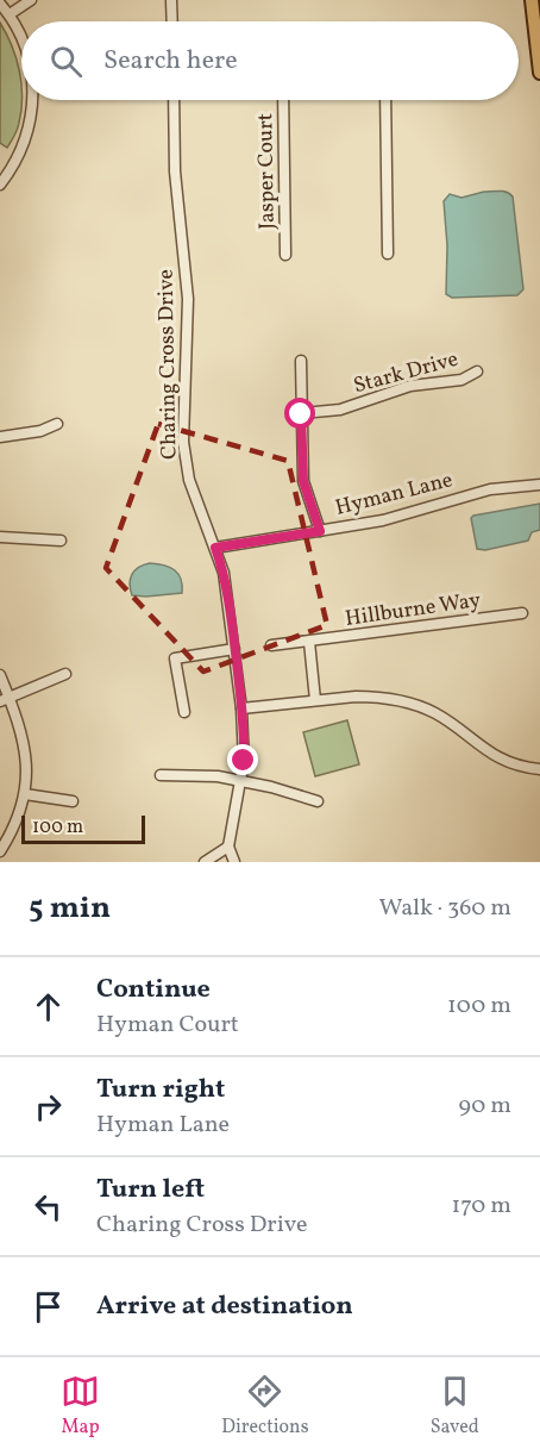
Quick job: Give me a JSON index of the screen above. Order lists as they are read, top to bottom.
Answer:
{
  "streets": {
    "street": [
      "Jasper Court",
      "Charing Cross Drive",
      "Stark Drive",
      "Hyman Lane",
      "Hillburne Way"
    ]
  },
  "crossings": [
    ["Charing Cross Drive", "Hyman Lane"]
  ],
  "scale_bar": "100 m",
  "page": {
    "search": "Search here",
    "scale": "100 m",
    "heading": ["5 min", "Walk · 360 m"],
    "list": [
      ["Continue", "Hyman Court", "100 m"],
      ["Turn right", "Hyman Lane", "90 m"],
      ["Turn left", "Charing Cross Drive", "170 m"],
      "Arrive at destination"
    ],
    "nav": ["Map", "Directions", "Saved"]
  }
}
